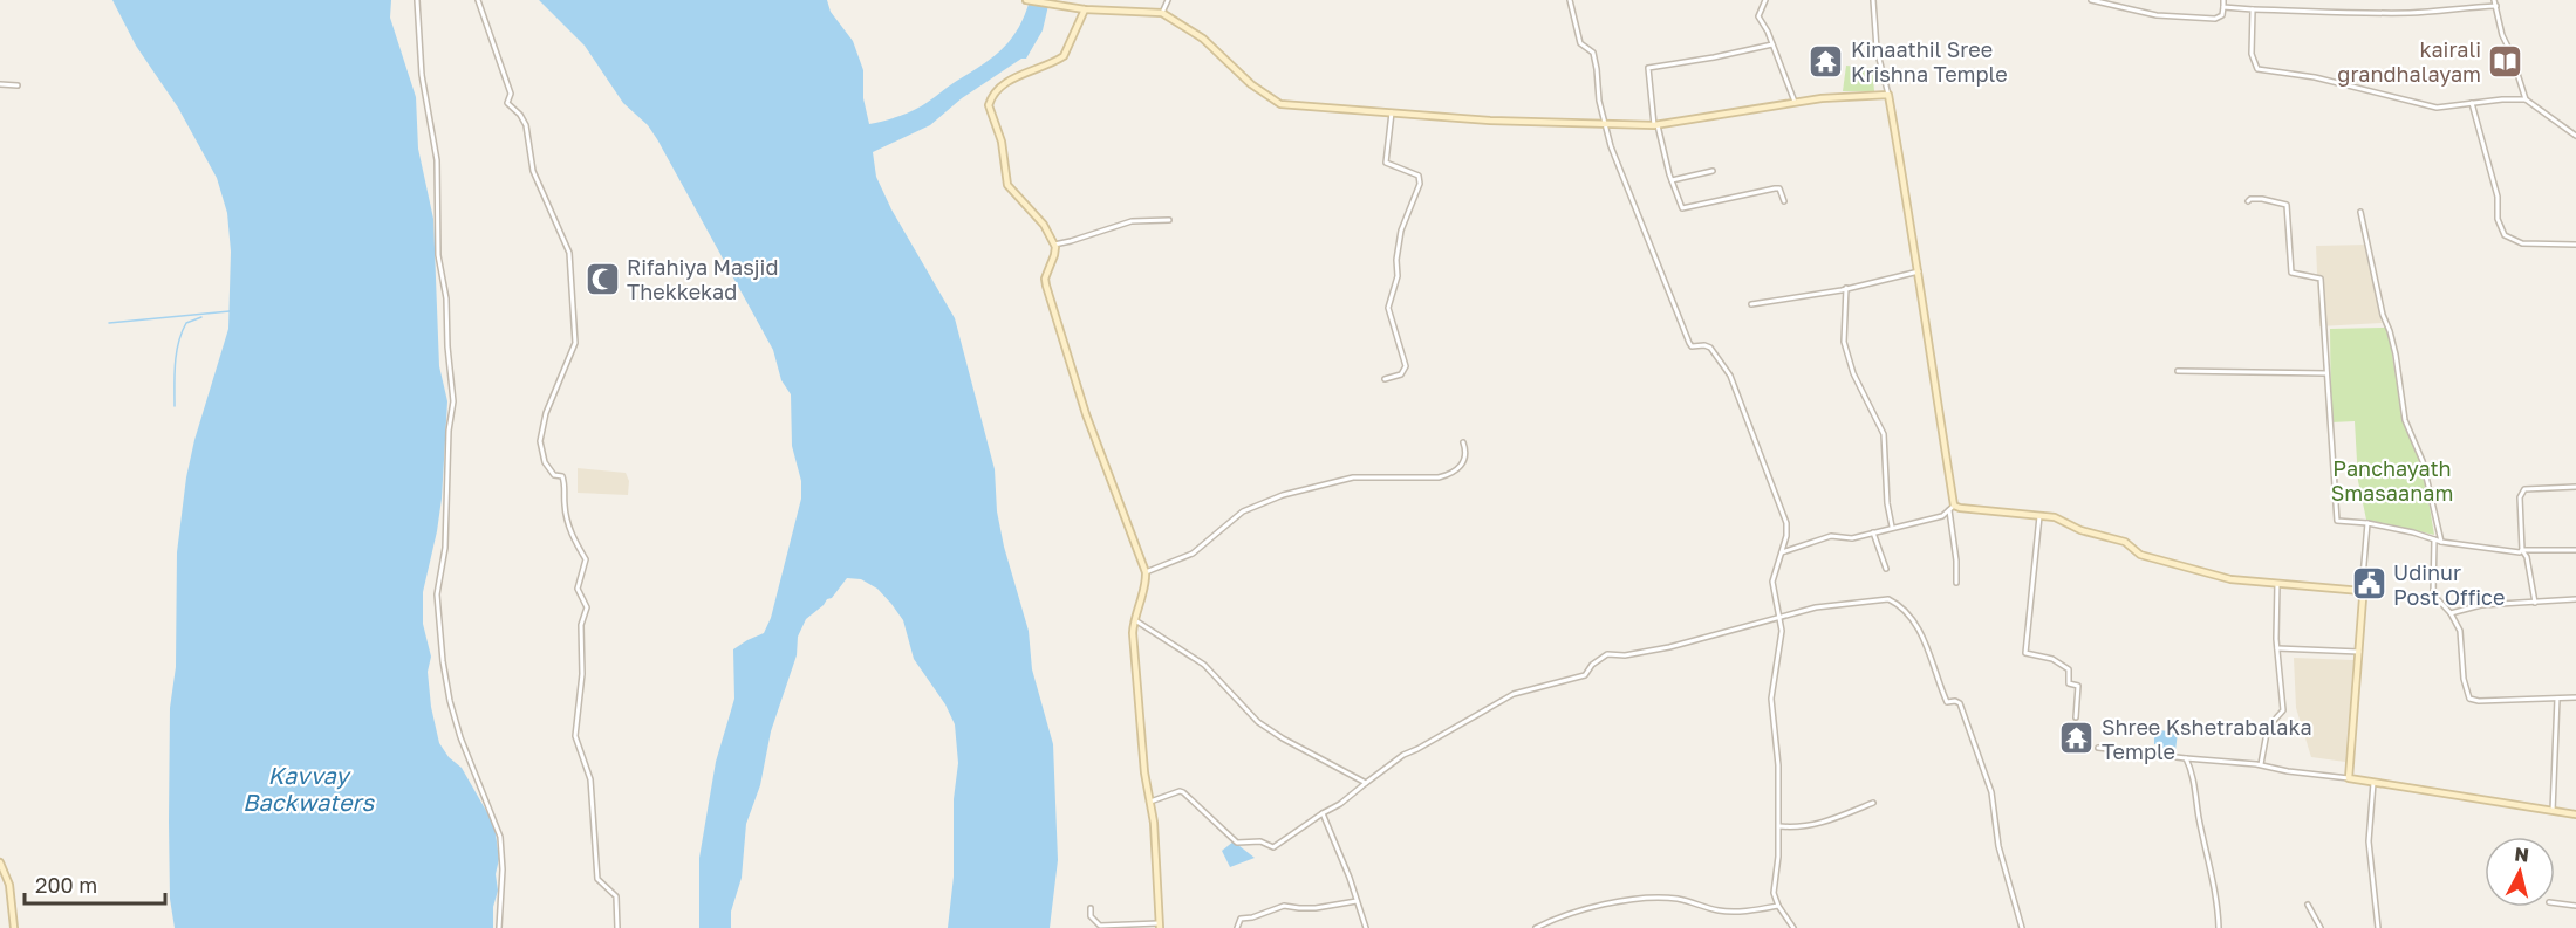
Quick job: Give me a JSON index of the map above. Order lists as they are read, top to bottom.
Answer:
{
  "water": ["Kavvay Backwaters"],
  "parks": ["Panchayath Smasaanam"],
  "places": {
    "temple": ["Kinaathil Sree Krishna Temple", "Shree Kshetrabalaka Temple"],
    "library": ["kairali grandhalayam"],
    "mosque": ["Rifahiya Masjid Thekkekad"],
    "public building": ["Udinur Post Office"]
  },
  "scale_bar": "200 m",
  "north": "top"
}
